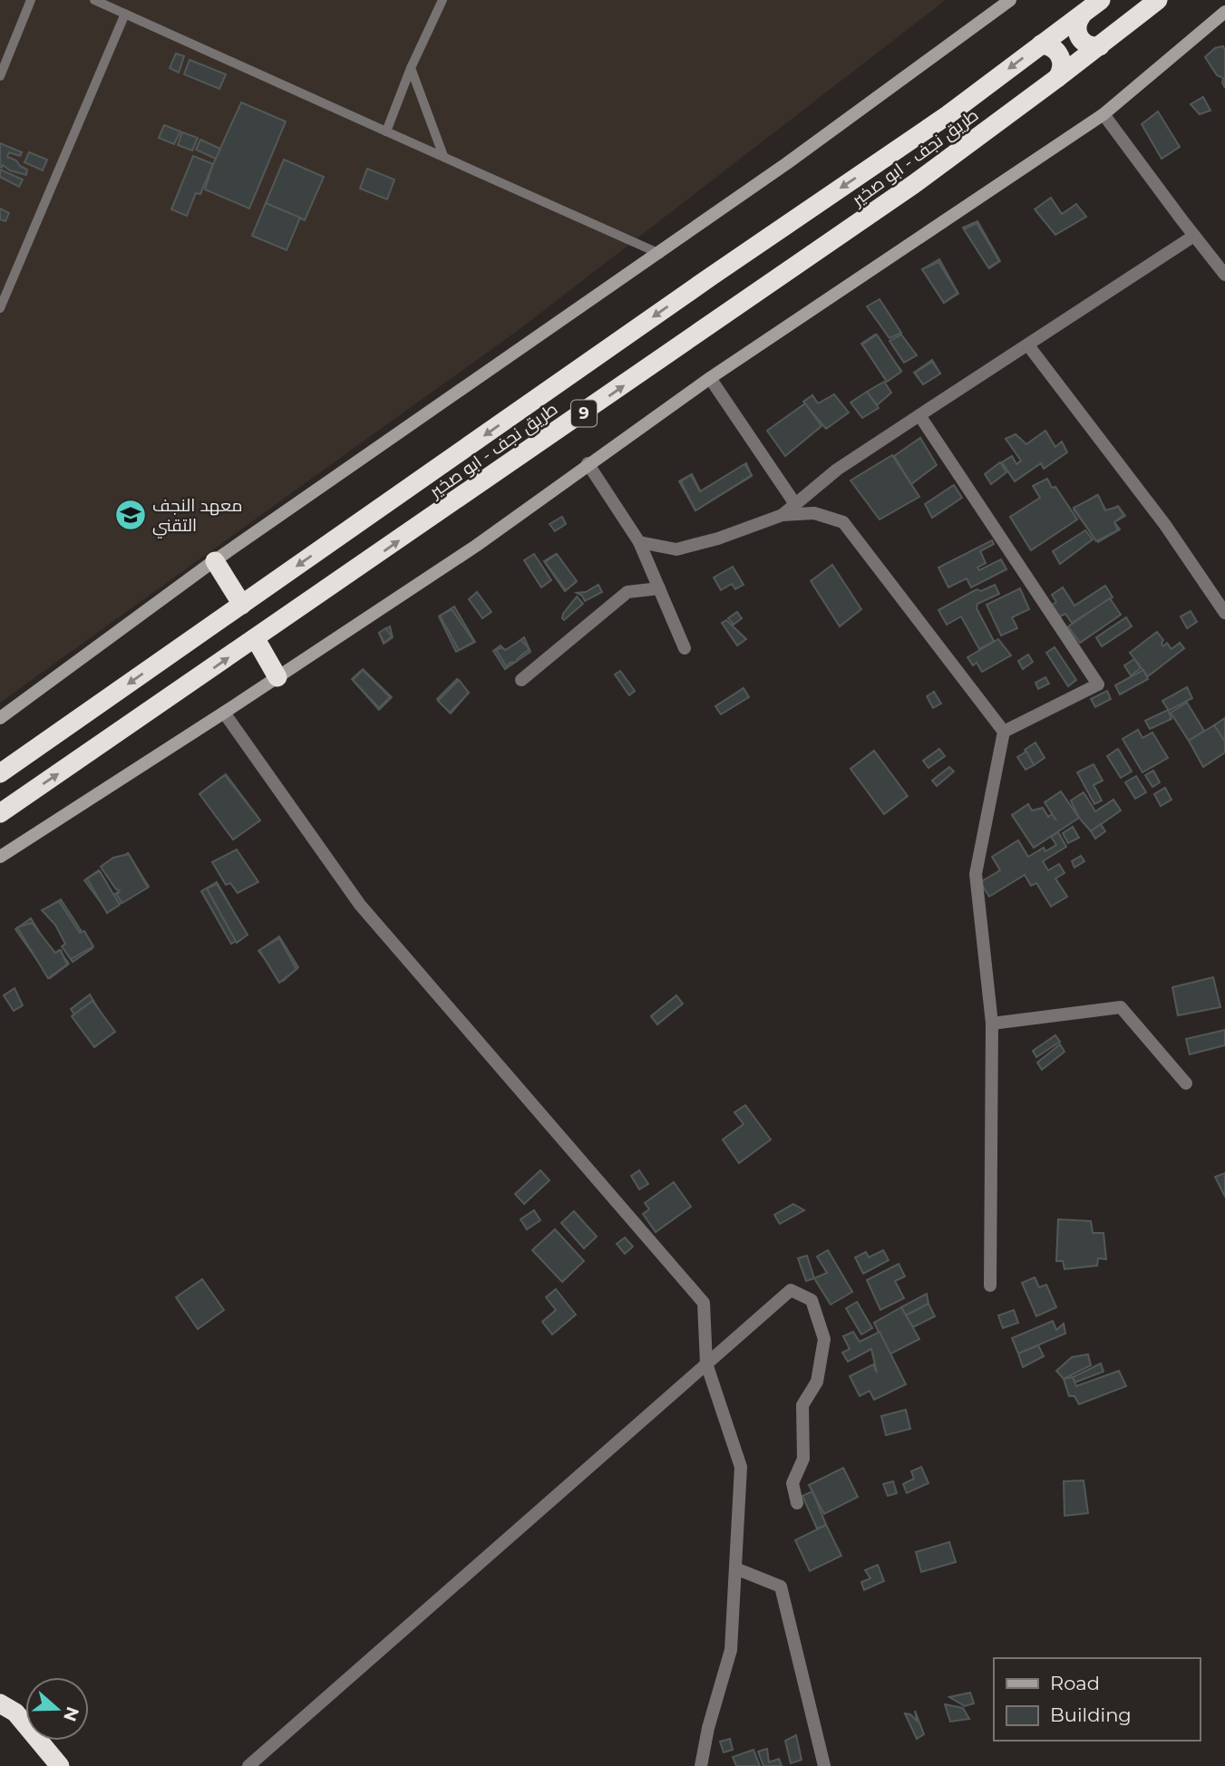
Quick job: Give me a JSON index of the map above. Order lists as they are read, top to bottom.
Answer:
{
  "streets": {
    "highway": ["طريق نجف - ابو صخير", "9"]
  },
  "places": {
    "school or university": ["معهد النجف التقني"]
  },
  "legend": ["Road", "Building"],
  "north": "right"
}
